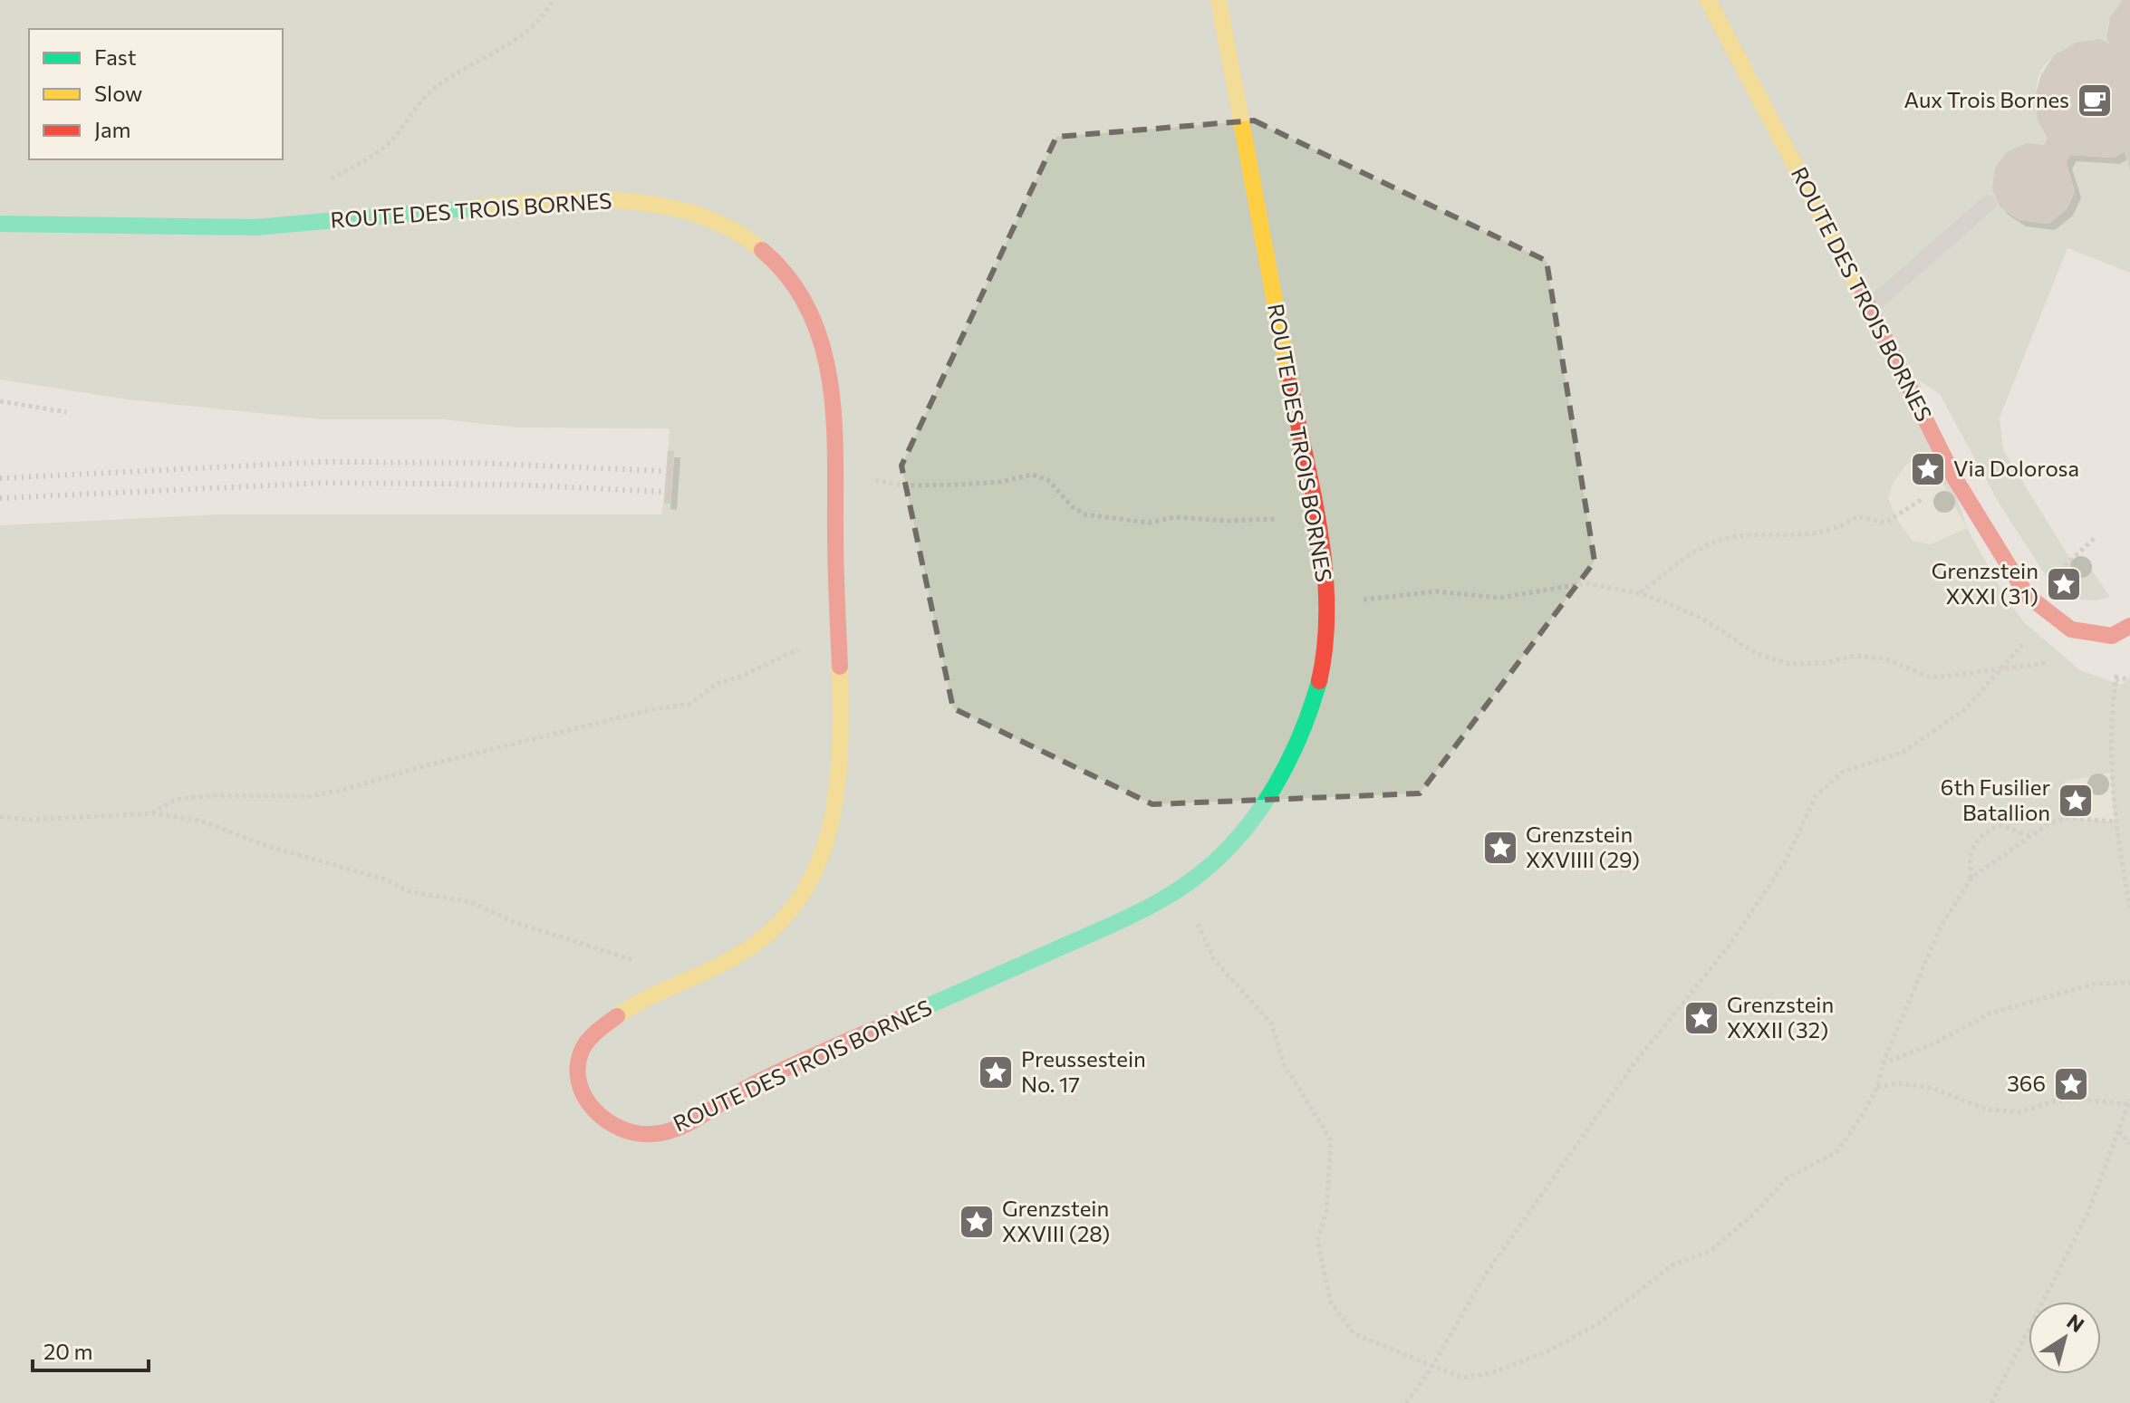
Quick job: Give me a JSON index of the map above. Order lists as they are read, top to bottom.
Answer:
{
  "streets": {
    "street": ["ROUTE DES TROIS BORNES"]
  },
  "places": {
    "cafe": ["Aux Trois Bornes"],
    "place": [
      "Via Dolorosa",
      "Grenzstein XXXI (31)",
      "6th Fusilier Batallion",
      "Grenzstein XXVIIII (29)",
      "Grenzstein XXXII (32)",
      "Preussestein No. 17",
      "366",
      "Grenzstein XXVIII (28)"
    ]
  },
  "legend": ["Fast", "Slow", "Jam"],
  "scale_bar": "20 m",
  "north": "top right"
}
